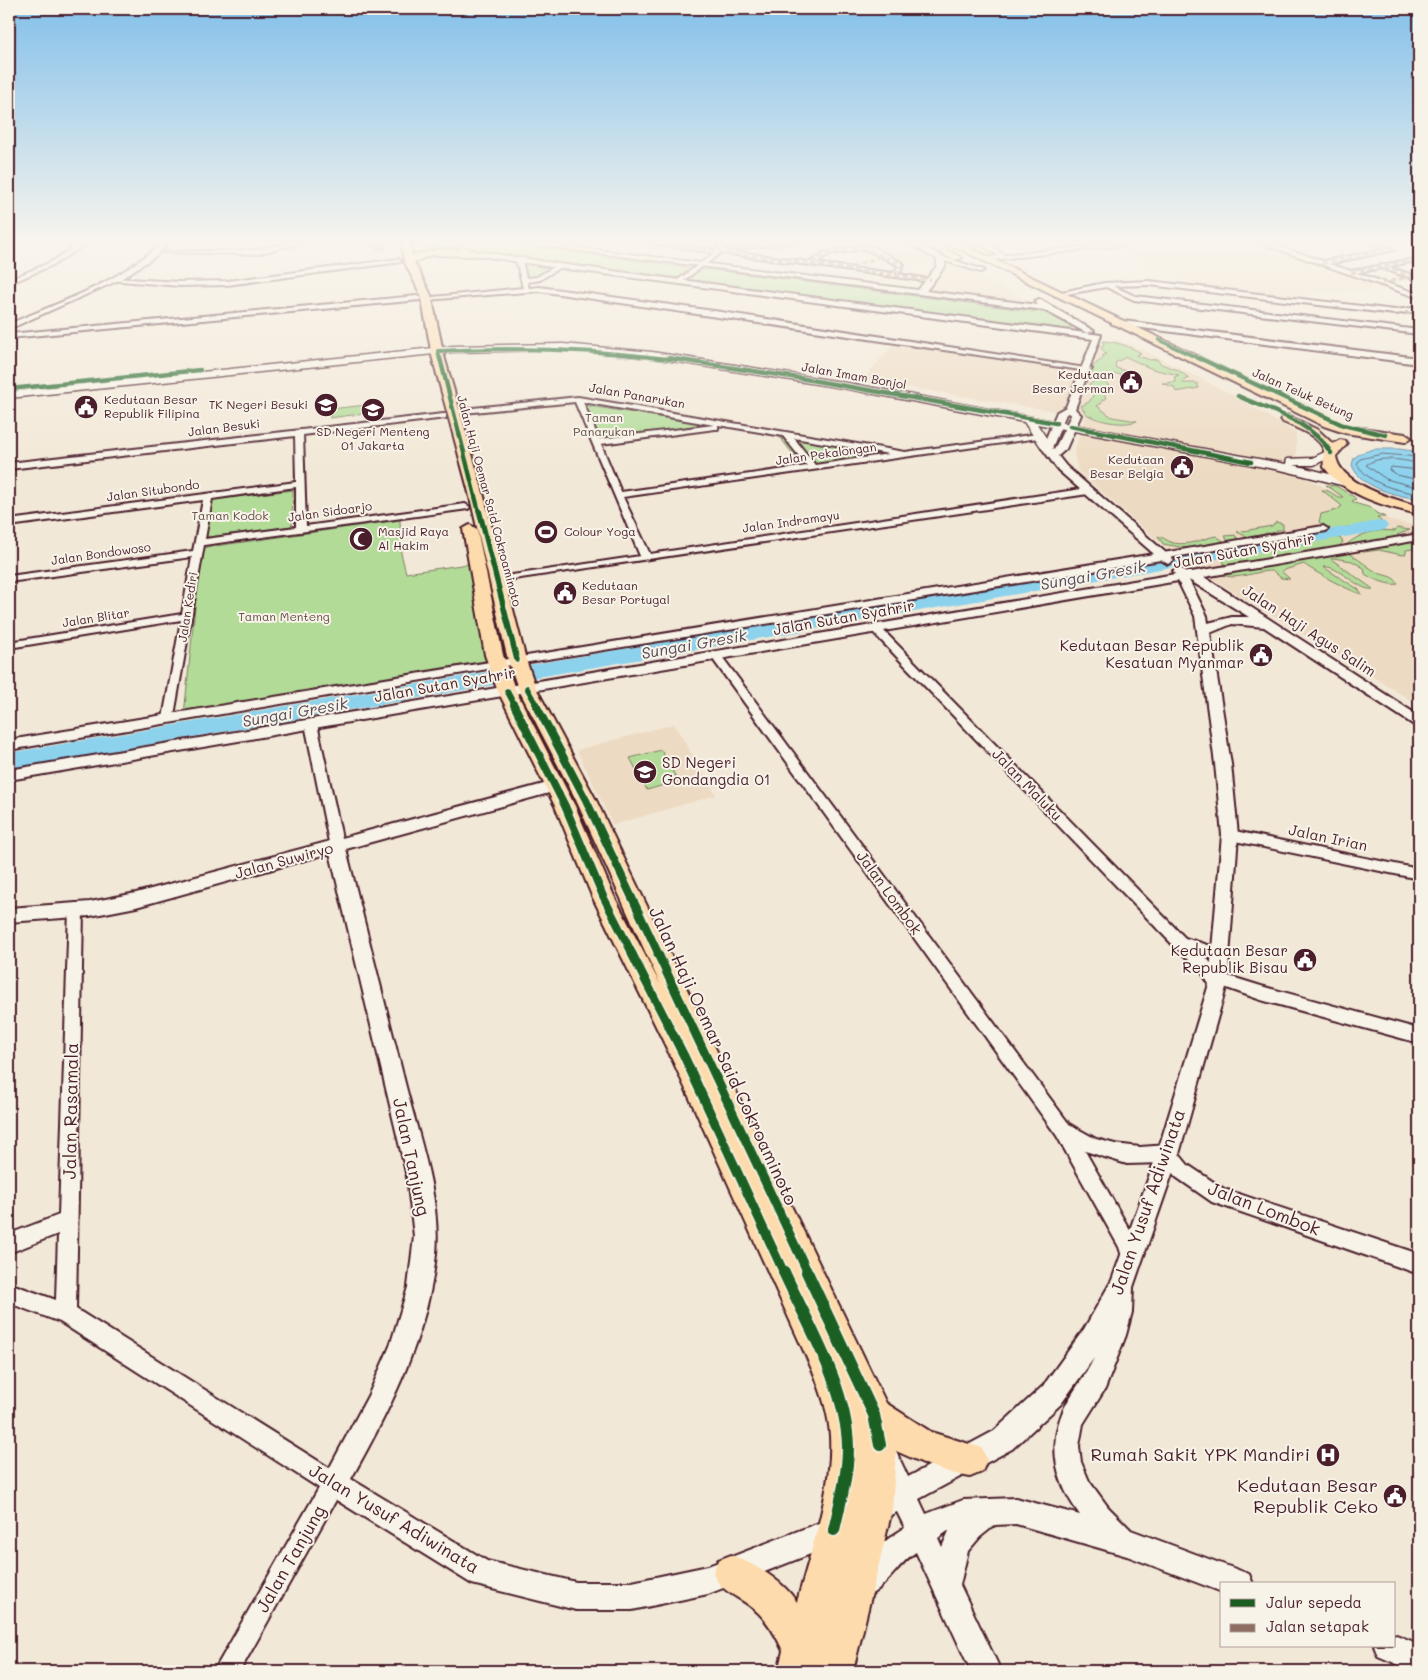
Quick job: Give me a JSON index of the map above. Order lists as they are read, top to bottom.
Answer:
{
  "streets": {
    "main road": ["Jalan Imam Bonjol", "Jalan Haji Oemar Said Cokroaminoto"],
    "street": [
      "Jalan Teluk Betung",
      "Jalan Panarukan",
      "Jalan Besuki",
      "Jalan Pekalongan",
      "Jalan Situbondo",
      "Jalan Sidoarjo",
      "Jalan Indramayu",
      "Jalan Sutan Syahrir",
      "Jalan Bondowoso",
      "Jalan Kediri",
      "Jalan Blitar",
      "Jalan Haji Agus Salim",
      "Jalan Maluku",
      "Jalan Irian",
      "Jalan Suwiryo",
      "Jalan Lombok",
      "Jalan Rasamala",
      "Jalan Tanjung",
      "Jalan Yusuf Adiwinata"
    ]
  },
  "crossings": [
    ["Jalan Imam Bonjol", "Jalan Haji Oemar Said Cokroaminoto"],
    ["Jalan Panarukan", "Jalan Besuki"],
    ["Jalan Panarukan", "Jalan Pekalongan"],
    ["Jalan Panarukan", "Jalan Haji Oemar Said Cokroaminoto"],
    ["Jalan Besuki", "Jalan Haji Oemar Said Cokroaminoto"],
    ["Jalan Situbondo", "Jalan Kediri"],
    ["Jalan Haji Oemar Said Cokroaminoto", "Jalan Sidoarjo"],
    ["Jalan Haji Oemar Said Cokroaminoto", "Jalan Indramayu"],
    ["Jalan Haji Oemar Said Cokroaminoto", "Jalan Sutan Syahrir"],
    ["Jalan Haji Oemar Said Cokroaminoto", "Jalan Suwiryo"],
    ["Jalan Haji Oemar Said Cokroaminoto", "Jalan Yusuf Adiwinata"],
    ["Jalan Sidoarjo", "Jalan Bondowoso"],
    ["Jalan Sidoarjo", "Jalan Kediri"],
    ["Jalan Indramayu", "Jalan Haji Agus Salim"],
    ["Jalan Sutan Syahrir", "Jalan Haji Agus Salim"],
    ["Jalan Sutan Syahrir", "Jalan Maluku"],
    ["Jalan Sutan Syahrir", "Jalan Lombok"],
    ["Jalan Sutan Syahrir", "Jalan Tanjung"],
    ["Jalan Sutan Syahrir", "Jalan Yusuf Adiwinata"],
    ["Jalan Bondowoso", "Jalan Kediri"],
    ["Jalan Kediri", "Jalan Blitar"],
    ["Jalan Haji Agus Salim", "Jalan Yusuf Adiwinata"],
    ["Jalan Maluku", "Jalan Yusuf Adiwinata"],
    ["Jalan Irian", "Jalan Yusuf Adiwinata"],
    ["Jalan Suwiryo", "Jalan Rasamala"],
    ["Jalan Suwiryo", "Jalan Tanjung"],
    ["Jalan Lombok", "Jalan Yusuf Adiwinata"],
    ["Jalan Rasamala", "Jalan Yusuf Adiwinata"],
    ["Jalan Tanjung", "Jalan Yusuf Adiwinata"]
  ],
  "water": ["Sungai Gresik"],
  "parks": ["Taman Panarukan", "Taman Kodok", "Taman Menteng"],
  "places": {
    "public building": [
      "Kedutaan Besar Jerman",
      "Kedutaan Besar Republik Filipina",
      "Kedutaan Besar Belgia",
      "Kedutaan Besar Portugal",
      "Kedutaan Besar Republik Kesatuan Myanmar",
      "Kedutaan Besar Republik Bisau",
      "Kedutaan Besar Republik Ceko"
    ],
    "school or university": ["TK Negeri Besuki", "SD Negeri Menteng 01 Jakarta", "SD Negeri Gondangdia 01"],
    "sports": ["Colour Yoga"],
    "mosque": ["Masjid Raya Al Hakim"],
    "hospital": ["Rumah Sakit YPK Mandiri"]
  },
  "legend": ["Jalur sepeda", "Jalan setapak"]
}
